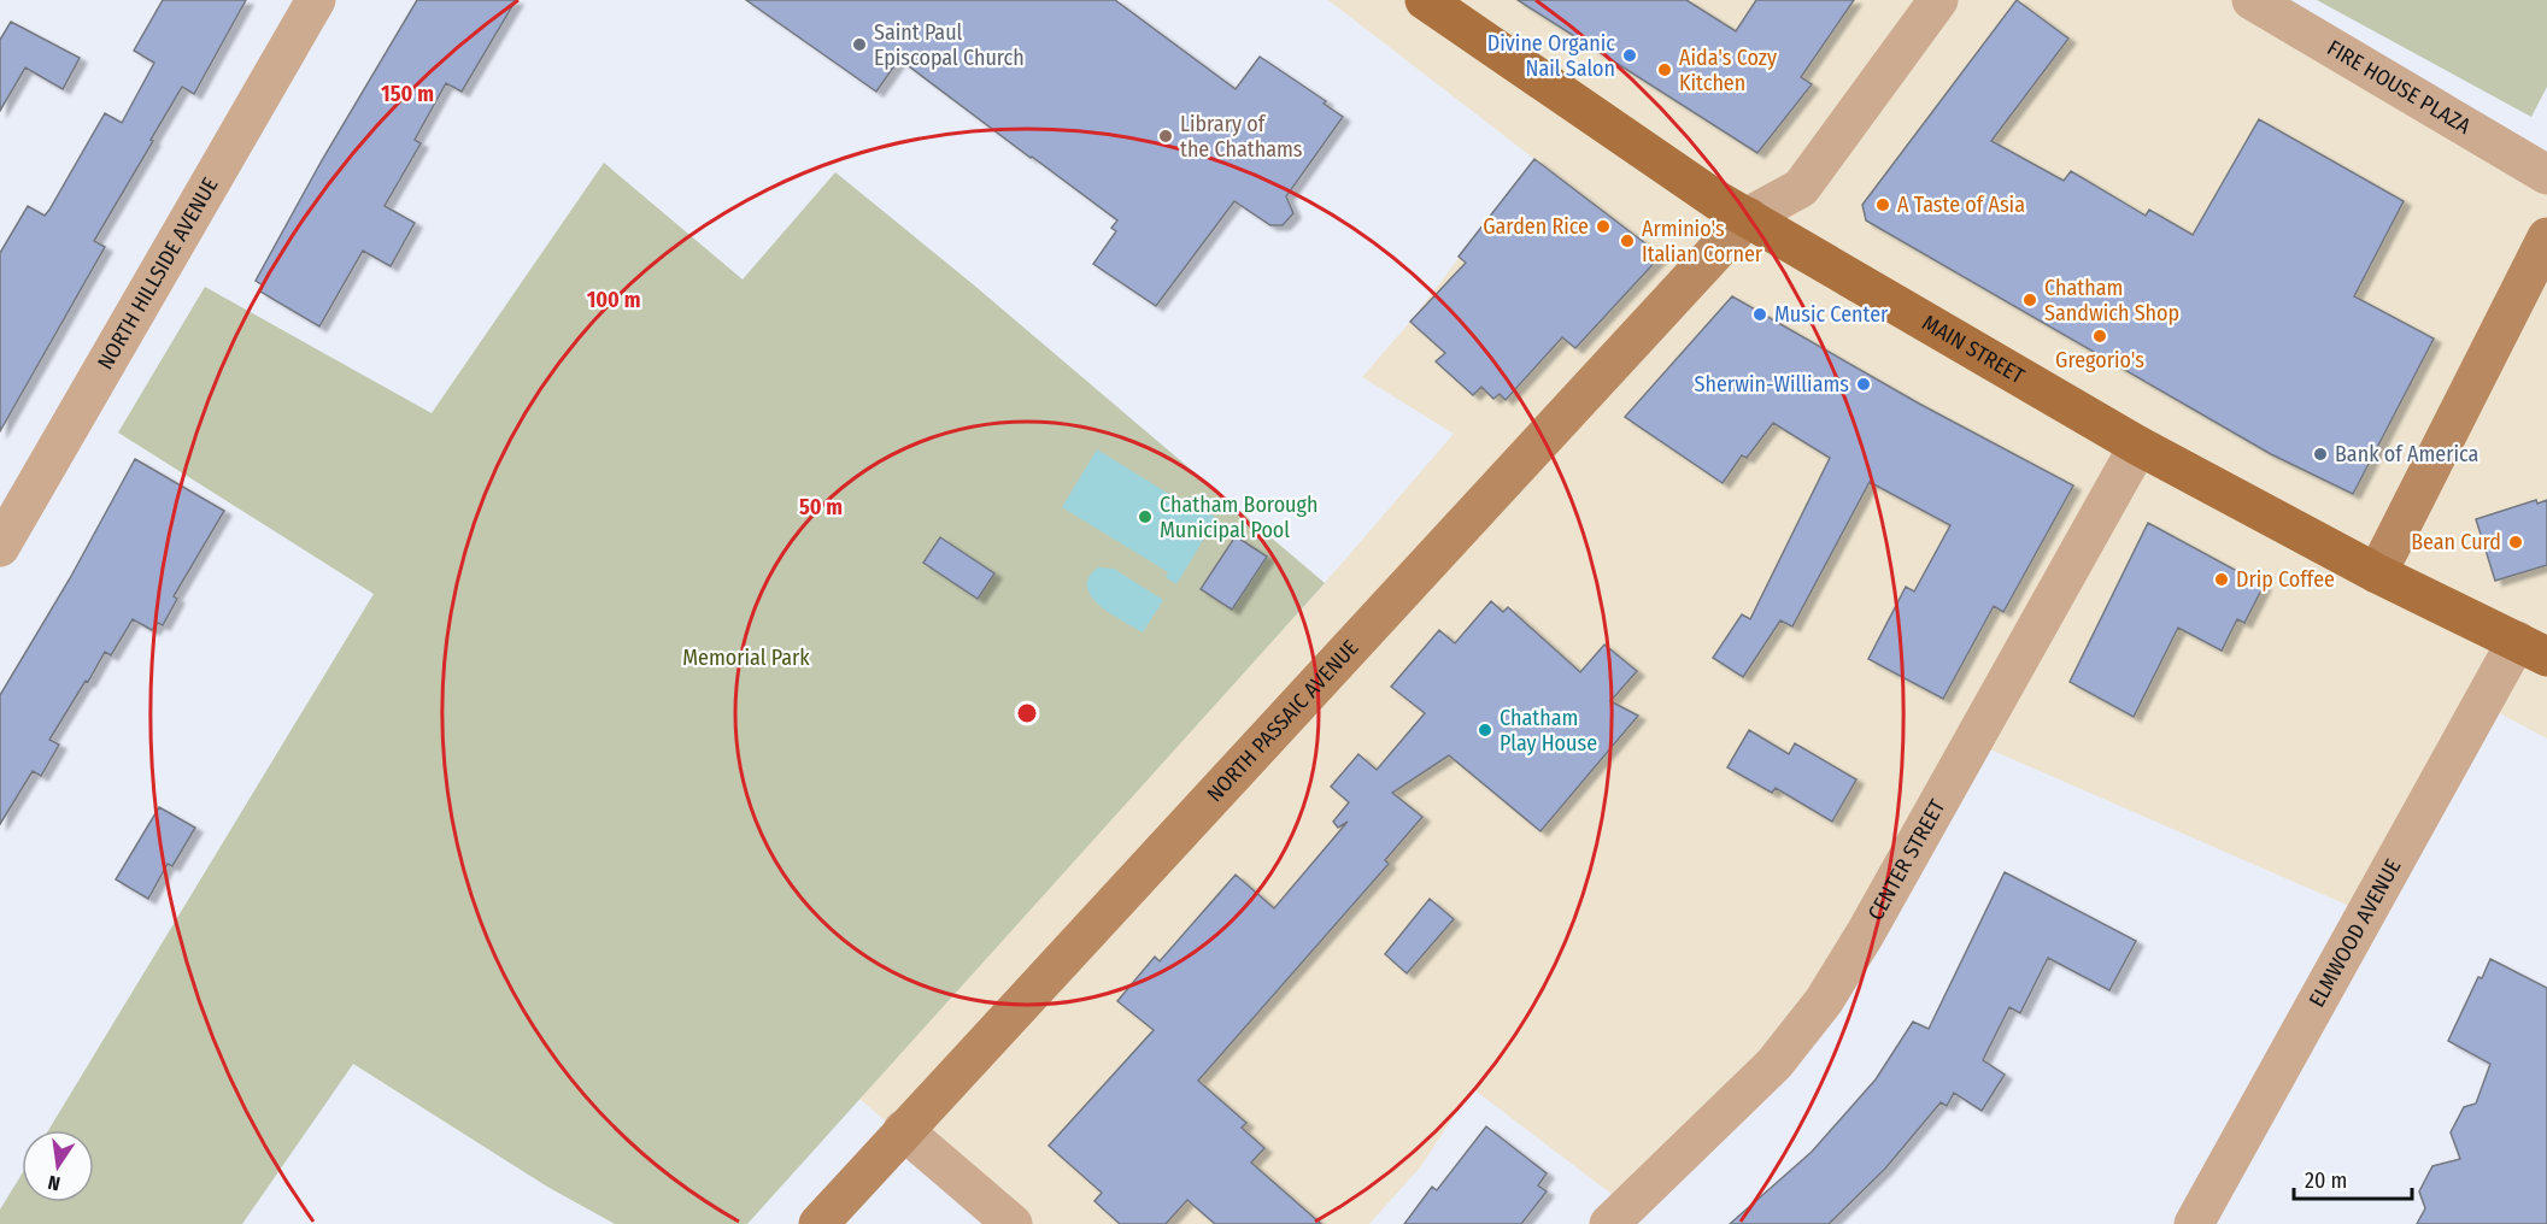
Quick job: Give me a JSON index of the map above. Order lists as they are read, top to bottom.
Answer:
{
  "streets": {
    "main road": ["MAIN STREET", "NORTH PASSAIC AVENUE"],
    "street": [
      "FIRE HOUSE PLAZA",
      "NORTH HILLSIDE AVENUE",
      "CENTER STREET",
      "ELMWOOD AVENUE"
    ]
  },
  "crossings": [
    ["MAIN STREET", "NORTH PASSAIC AVENUE"],
    ["MAIN STREET", "CENTER STREET"],
    ["MAIN STREET", "ELMWOOD AVENUE"]
  ],
  "parks": ["Memorial Park"],
  "places": [
    "Saint Paul Episcopal Church",
    "Divine Organic Nail Salon",
    "Aida's Cozy Kitchen",
    "Library of the Chathams",
    "A Taste of Asia",
    "Garden Rice",
    "Arminio's Italian Corner",
    "Chatham Sandwich Shop",
    "Music Center",
    "Gregorio's",
    "Sherwin-Williams",
    "Bank of America",
    "Chatham Borough Municipal Pool",
    "Bean Curd",
    "Drip Coffee",
    "Chatham Play House"
  ],
  "scale_bar": "20 m",
  "north": "bottom",
  "rings": ["150 m", "100 m", "50 m"]
}
